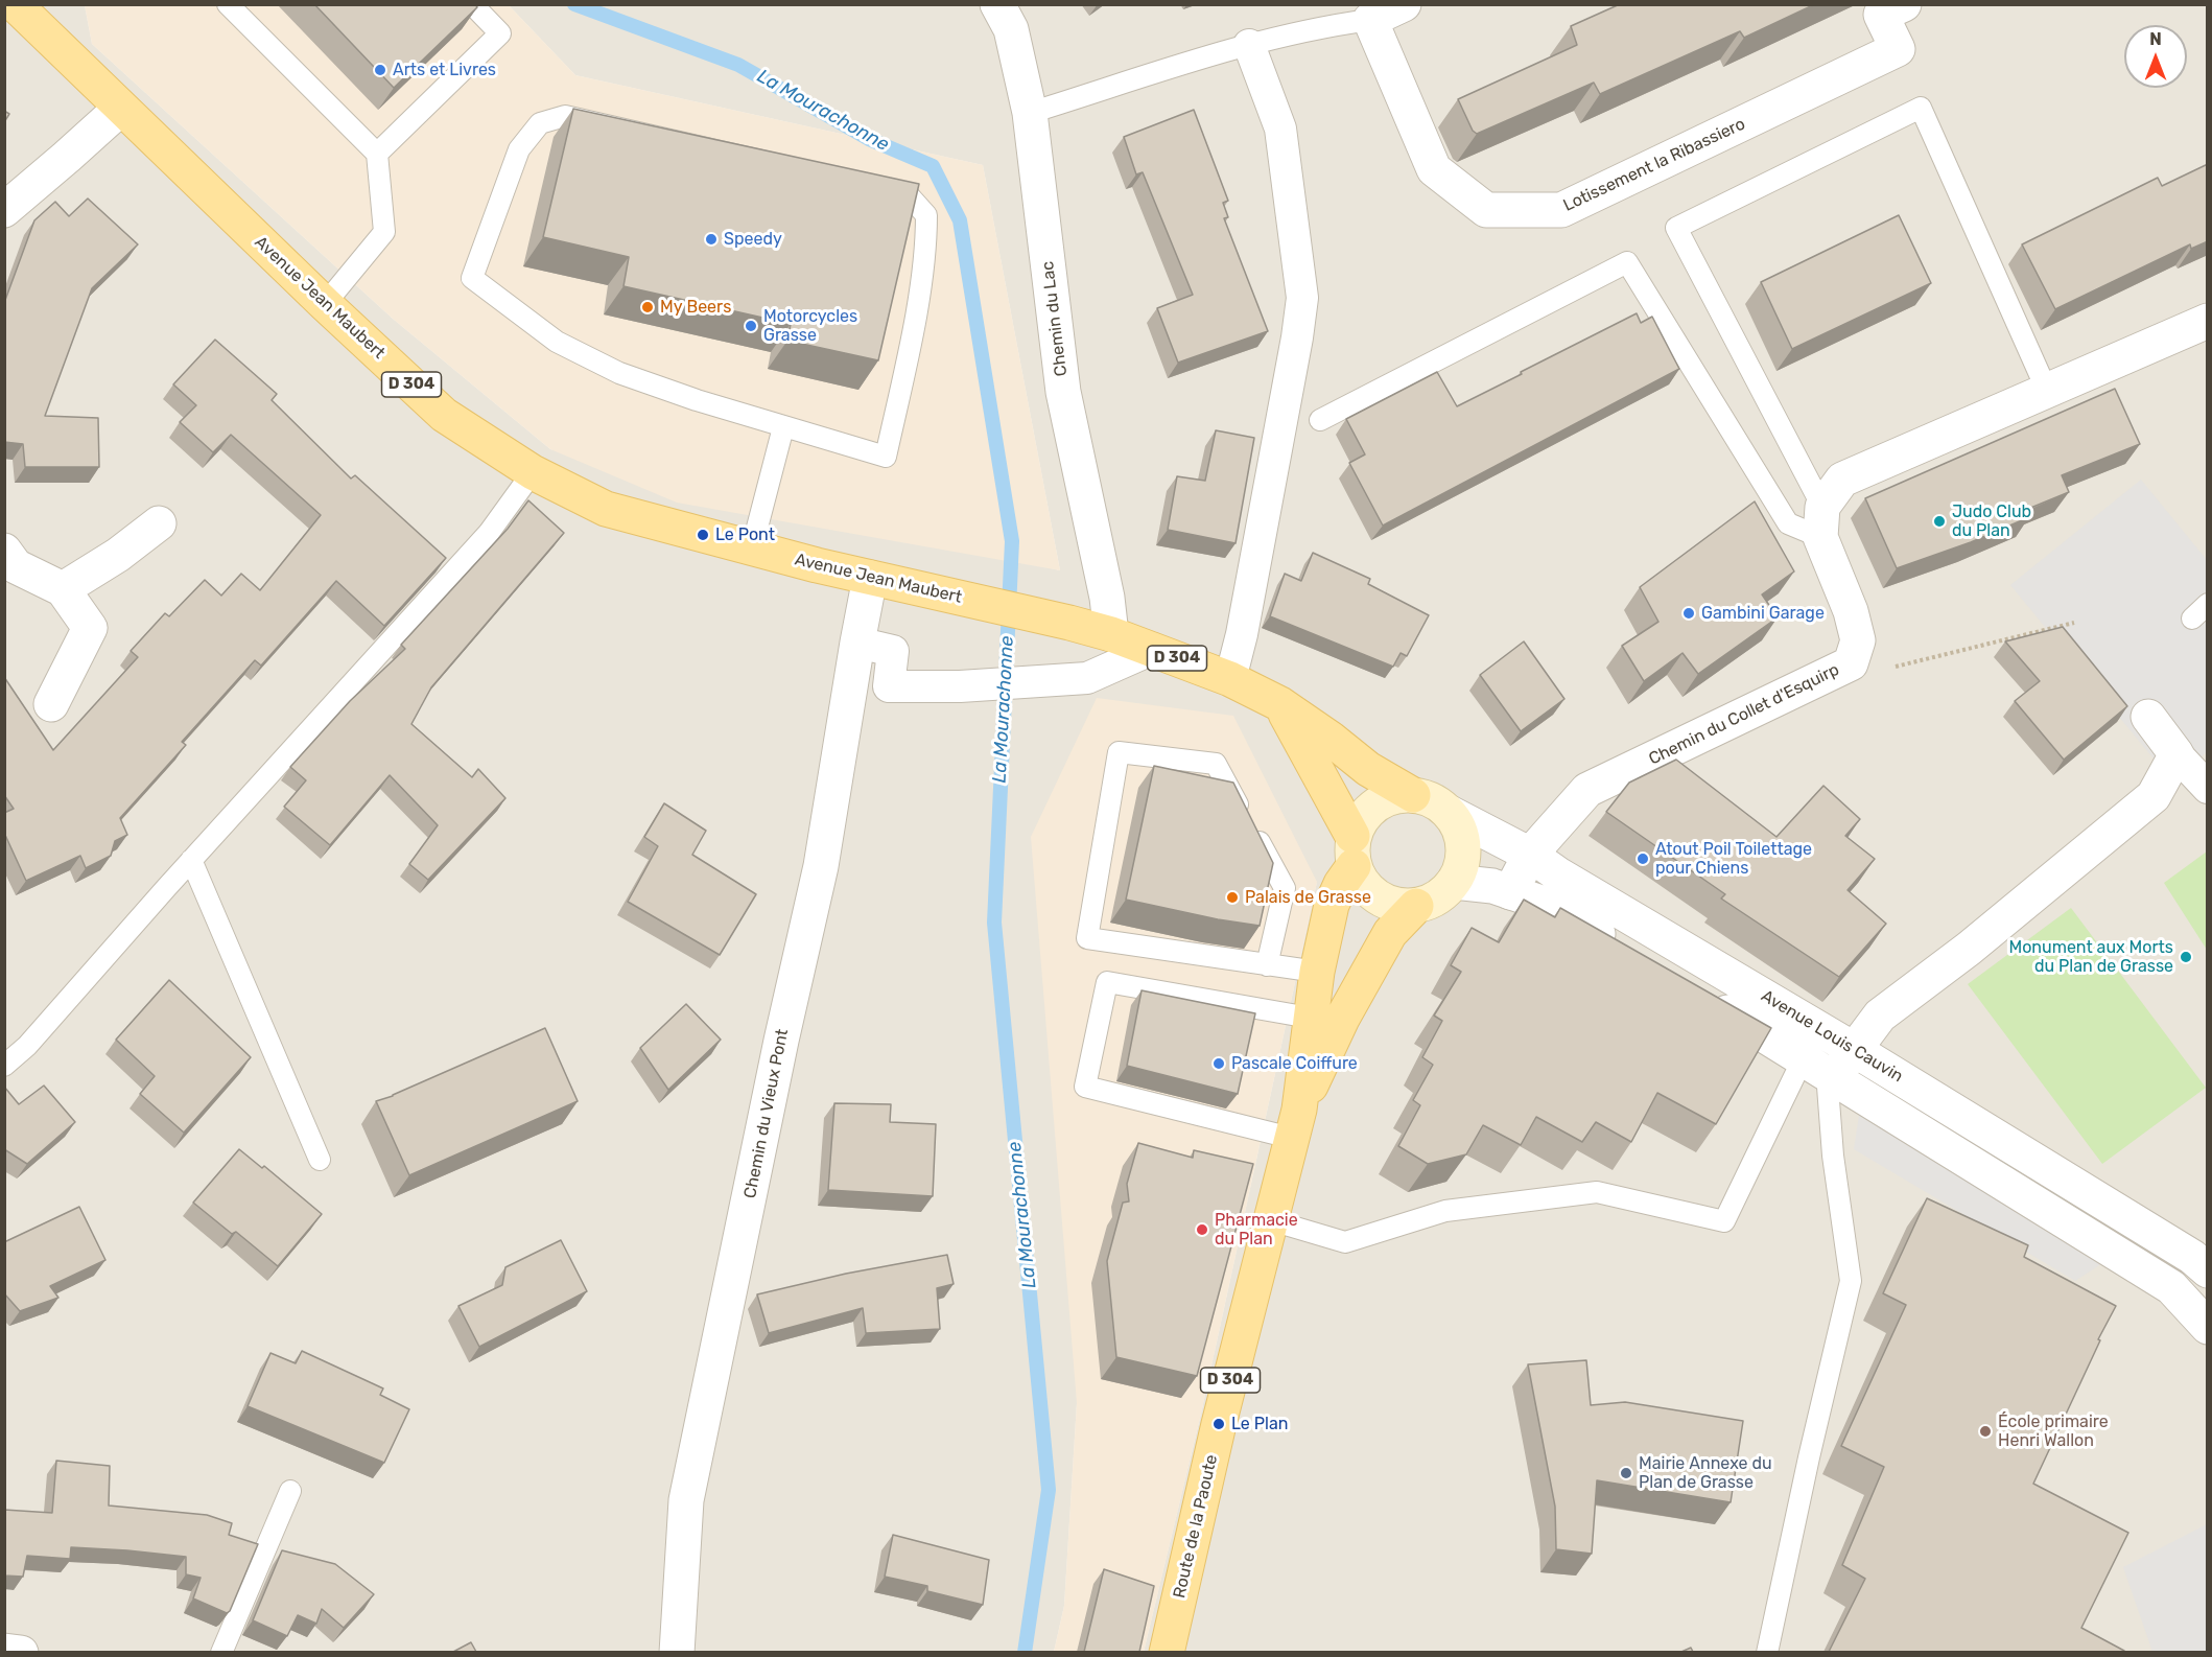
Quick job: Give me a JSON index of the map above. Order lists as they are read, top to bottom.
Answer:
{
  "streets": {
    "main road": ["Avenue Jean Maubert", "D 304", "Route de la Paoute"],
    "street": [
      "Lotissement la Ribassiero",
      "Chemin du Lac",
      "Chemin du Collet d'Esquirp",
      "Avenue Louis Cauvin",
      "Chemin du Vieux Pont"
    ]
  },
  "crossings": [
    ["Avenue Jean Maubert", "Chemin du Lac"],
    ["Avenue Jean Maubert", "Avenue Louis Cauvin"],
    ["Avenue Jean Maubert", "Chemin du Vieux Pont"],
    ["Avenue Jean Maubert", "Route de la Paoute"],
    ["Chemin du Collet d'Esquirp", "Avenue Louis Cauvin"],
    ["Avenue Louis Cauvin", "Route de la Paoute"]
  ],
  "water": ["La Mourachonne"],
  "places": [
    "Arts et Livres",
    "Speedy",
    "My Beers",
    "Motorcycles Grasse",
    "Judo Club du Plan",
    "Le Pont",
    "Gambini Garage",
    "Atout Poil Toilettage pour Chiens",
    "Palais de Grasse",
    "Monument aux Morts du Plan de Grasse",
    "Pascale Coiffure",
    "Pharmacie du Plan",
    "Le Plan",
    "École primaire Henri Wallon",
    "Mairie Annexe du Plan de Grasse"
  ],
  "north": "top"
}
